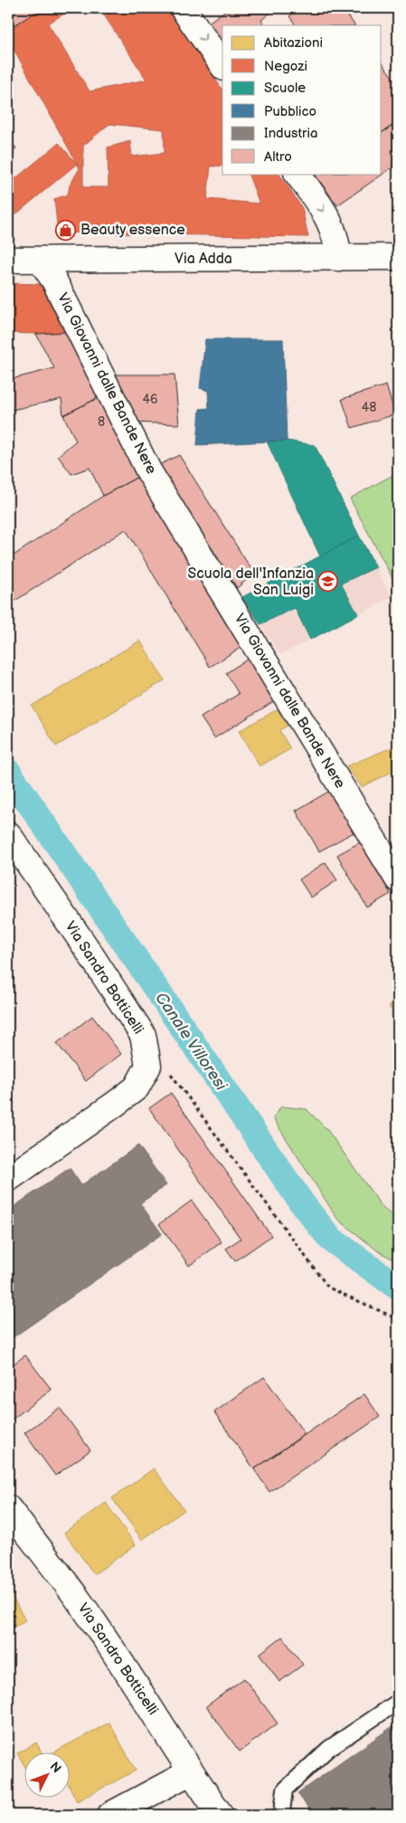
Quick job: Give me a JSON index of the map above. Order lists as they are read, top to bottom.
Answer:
{
  "streets": {
    "street": ["Via Adda", "Via Giovanni dalle Bande Nere", "Via Sandro Botticelli"]
  },
  "crossings": [
    ["Via Adda", "Via Giovanni dalle Bande Nere"]
  ],
  "water": ["Canale Villoresi"],
  "places": {
    "shop": ["Beauty essence"],
    "school or university": ["Scuola dell'Infanzia San Luigi"]
  },
  "house_numbers": ["46", "48", "8"],
  "legend": [
    "Abitazioni",
    "Negozi",
    "Scuole",
    "Pubblico",
    "Industria",
    "Altro"
  ],
  "north": "top right"
}
